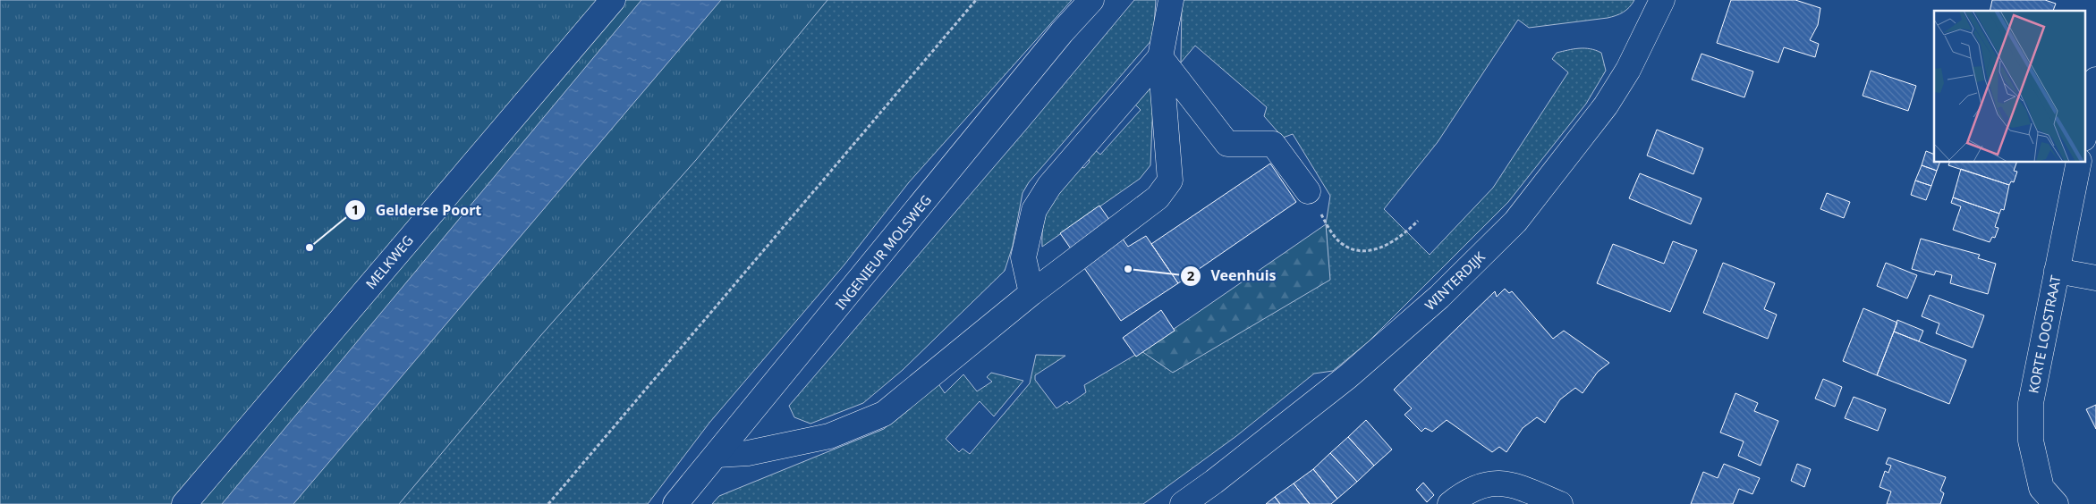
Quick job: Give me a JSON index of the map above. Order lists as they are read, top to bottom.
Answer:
{
  "streets": {
    "street": [
      "INGENIEUR MOLSWEG",
      "MELKWEG",
      "WINTERDIJK",
      "KORTE LOOSTRAAT"
    ]
  },
  "places": ["Gelderse Poort", "Veenhuis"]
}
